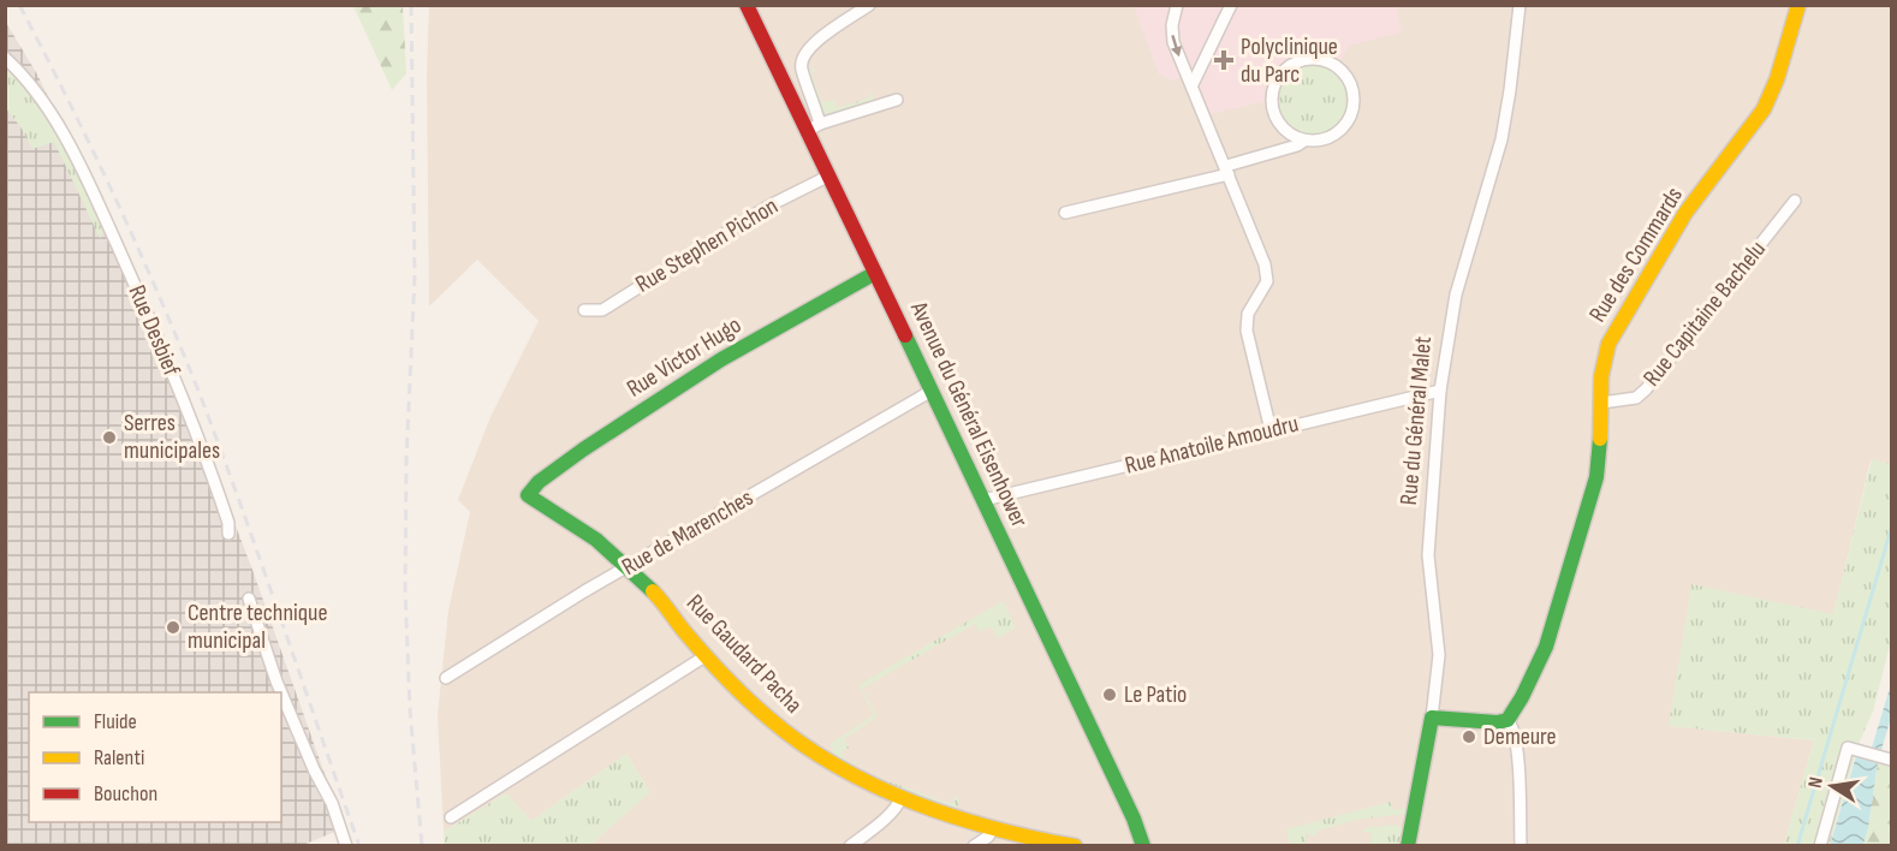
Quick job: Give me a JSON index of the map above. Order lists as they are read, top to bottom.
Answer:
{
  "streets": {
    "street": [
      "Rue Stephen Pichon",
      "Rue des Commards",
      "Rue Capitaine Bachelu",
      "Rue Desbief",
      "Rue Victor Hugo",
      "Avenue du Général Eisenhower",
      "Rue du Général Malet",
      "Rue Anatoile Amoudru",
      "Rue de Marenches",
      "Rue Gaudard Pacha"
    ]
  },
  "crossings": [
    ["Rue Stephen Pichon", "Avenue du Général Eisenhower"],
    ["Rue des Commards", "Rue Capitaine Bachelu"],
    ["Rue Victor Hugo", "Avenue du Général Eisenhower"],
    ["Rue Victor Hugo", "Rue Gaudard Pacha"],
    ["Avenue du Général Eisenhower", "Rue Anatoile Amoudru"],
    ["Avenue du Général Eisenhower", "Rue de Marenches"],
    ["Rue du Général Malet", "Rue Anatoile Amoudru"],
    ["Rue de Marenches", "Rue Gaudard Pacha"]
  ],
  "places": {
    "health": ["Polyclinique du Parc"],
    "other": [
      "Serres municipales",
      "Centre technique municipal",
      "Le Patio",
      "Demeure"
    ]
  },
  "legend": ["Fluide", "Ralenti", "Bouchon"],
  "north": "left"
}
